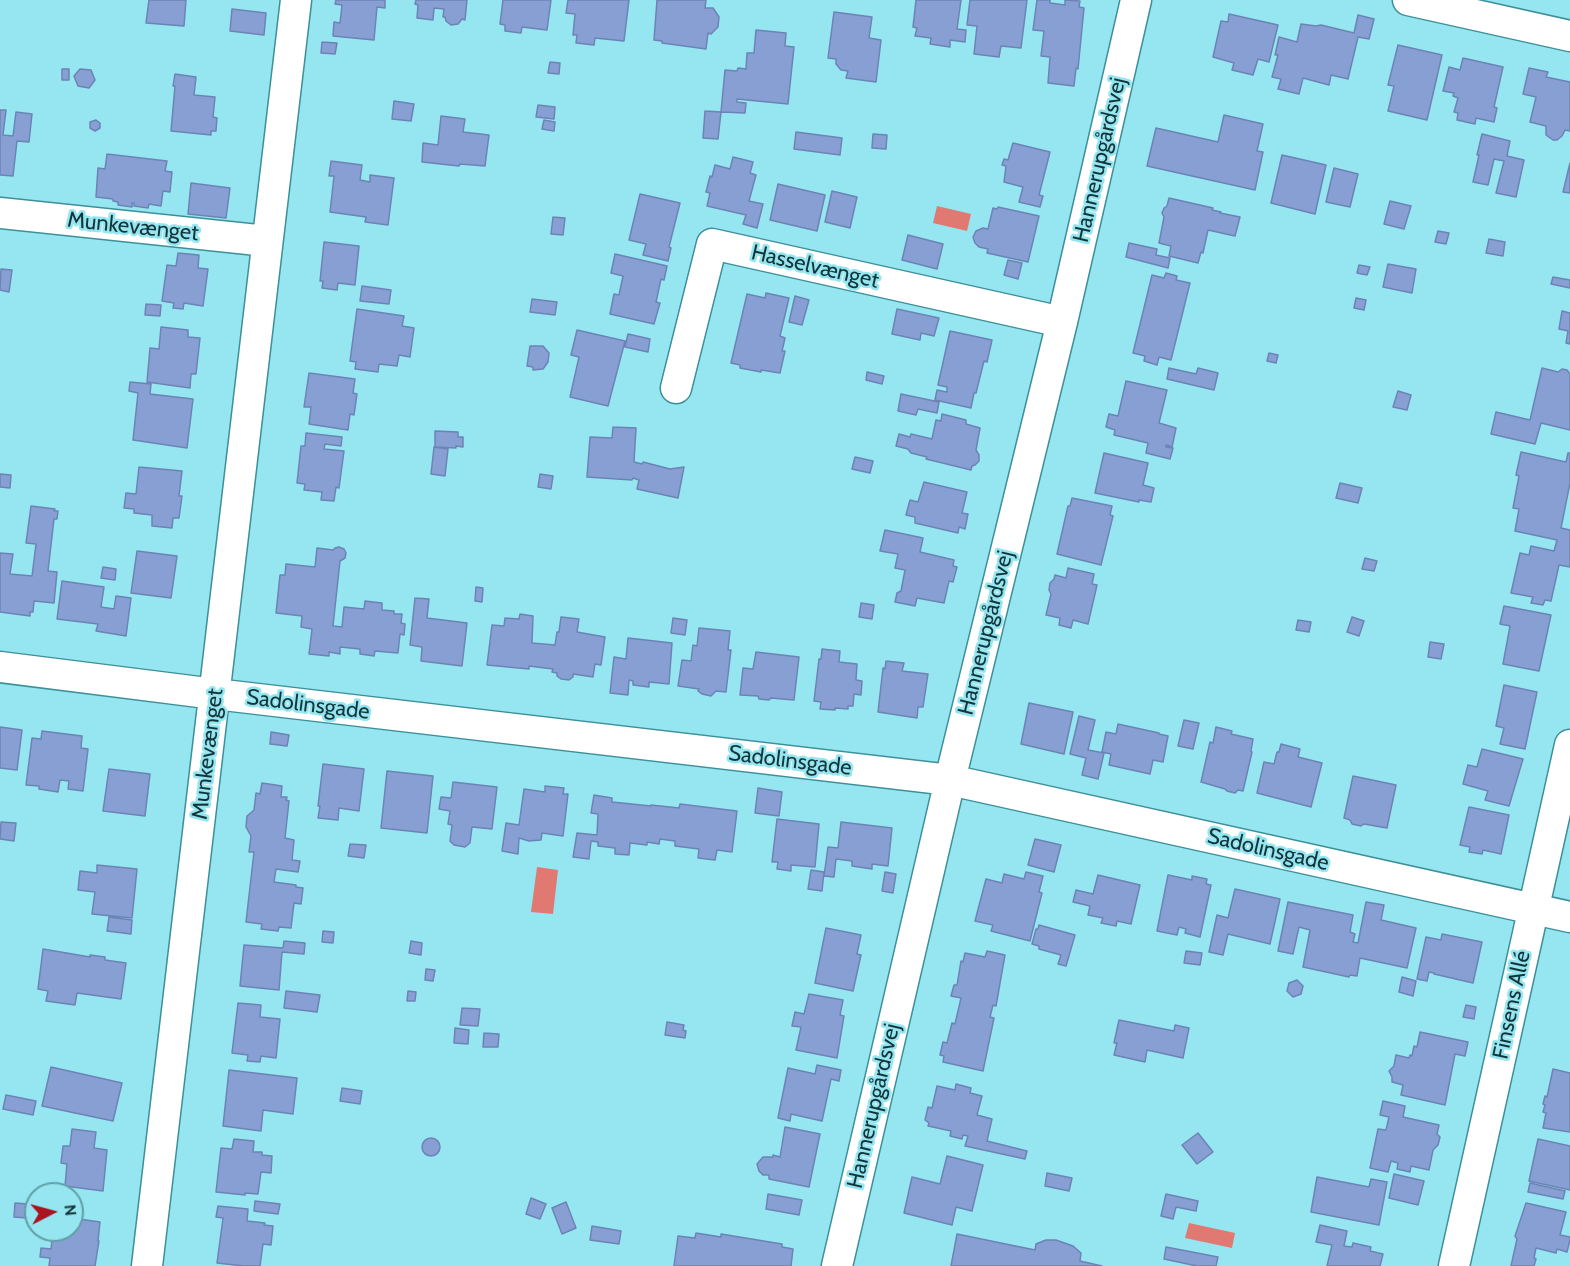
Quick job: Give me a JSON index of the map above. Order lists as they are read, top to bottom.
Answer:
{
  "streets": {
    "street": [
      "Hannerupgårdsvej",
      "Munkevænget",
      "Hasselvænget",
      "Sadolinsgade",
      "Finsens Allé"
    ]
  },
  "crossings": [
    ["Hannerupgårdsvej", "Hasselvænget"],
    ["Hannerupgårdsvej", "Sadolinsgade"],
    ["Munkevænget", "Sadolinsgade"],
    ["Sadolinsgade", "Finsens Allé"]
  ],
  "north": "right"
}
